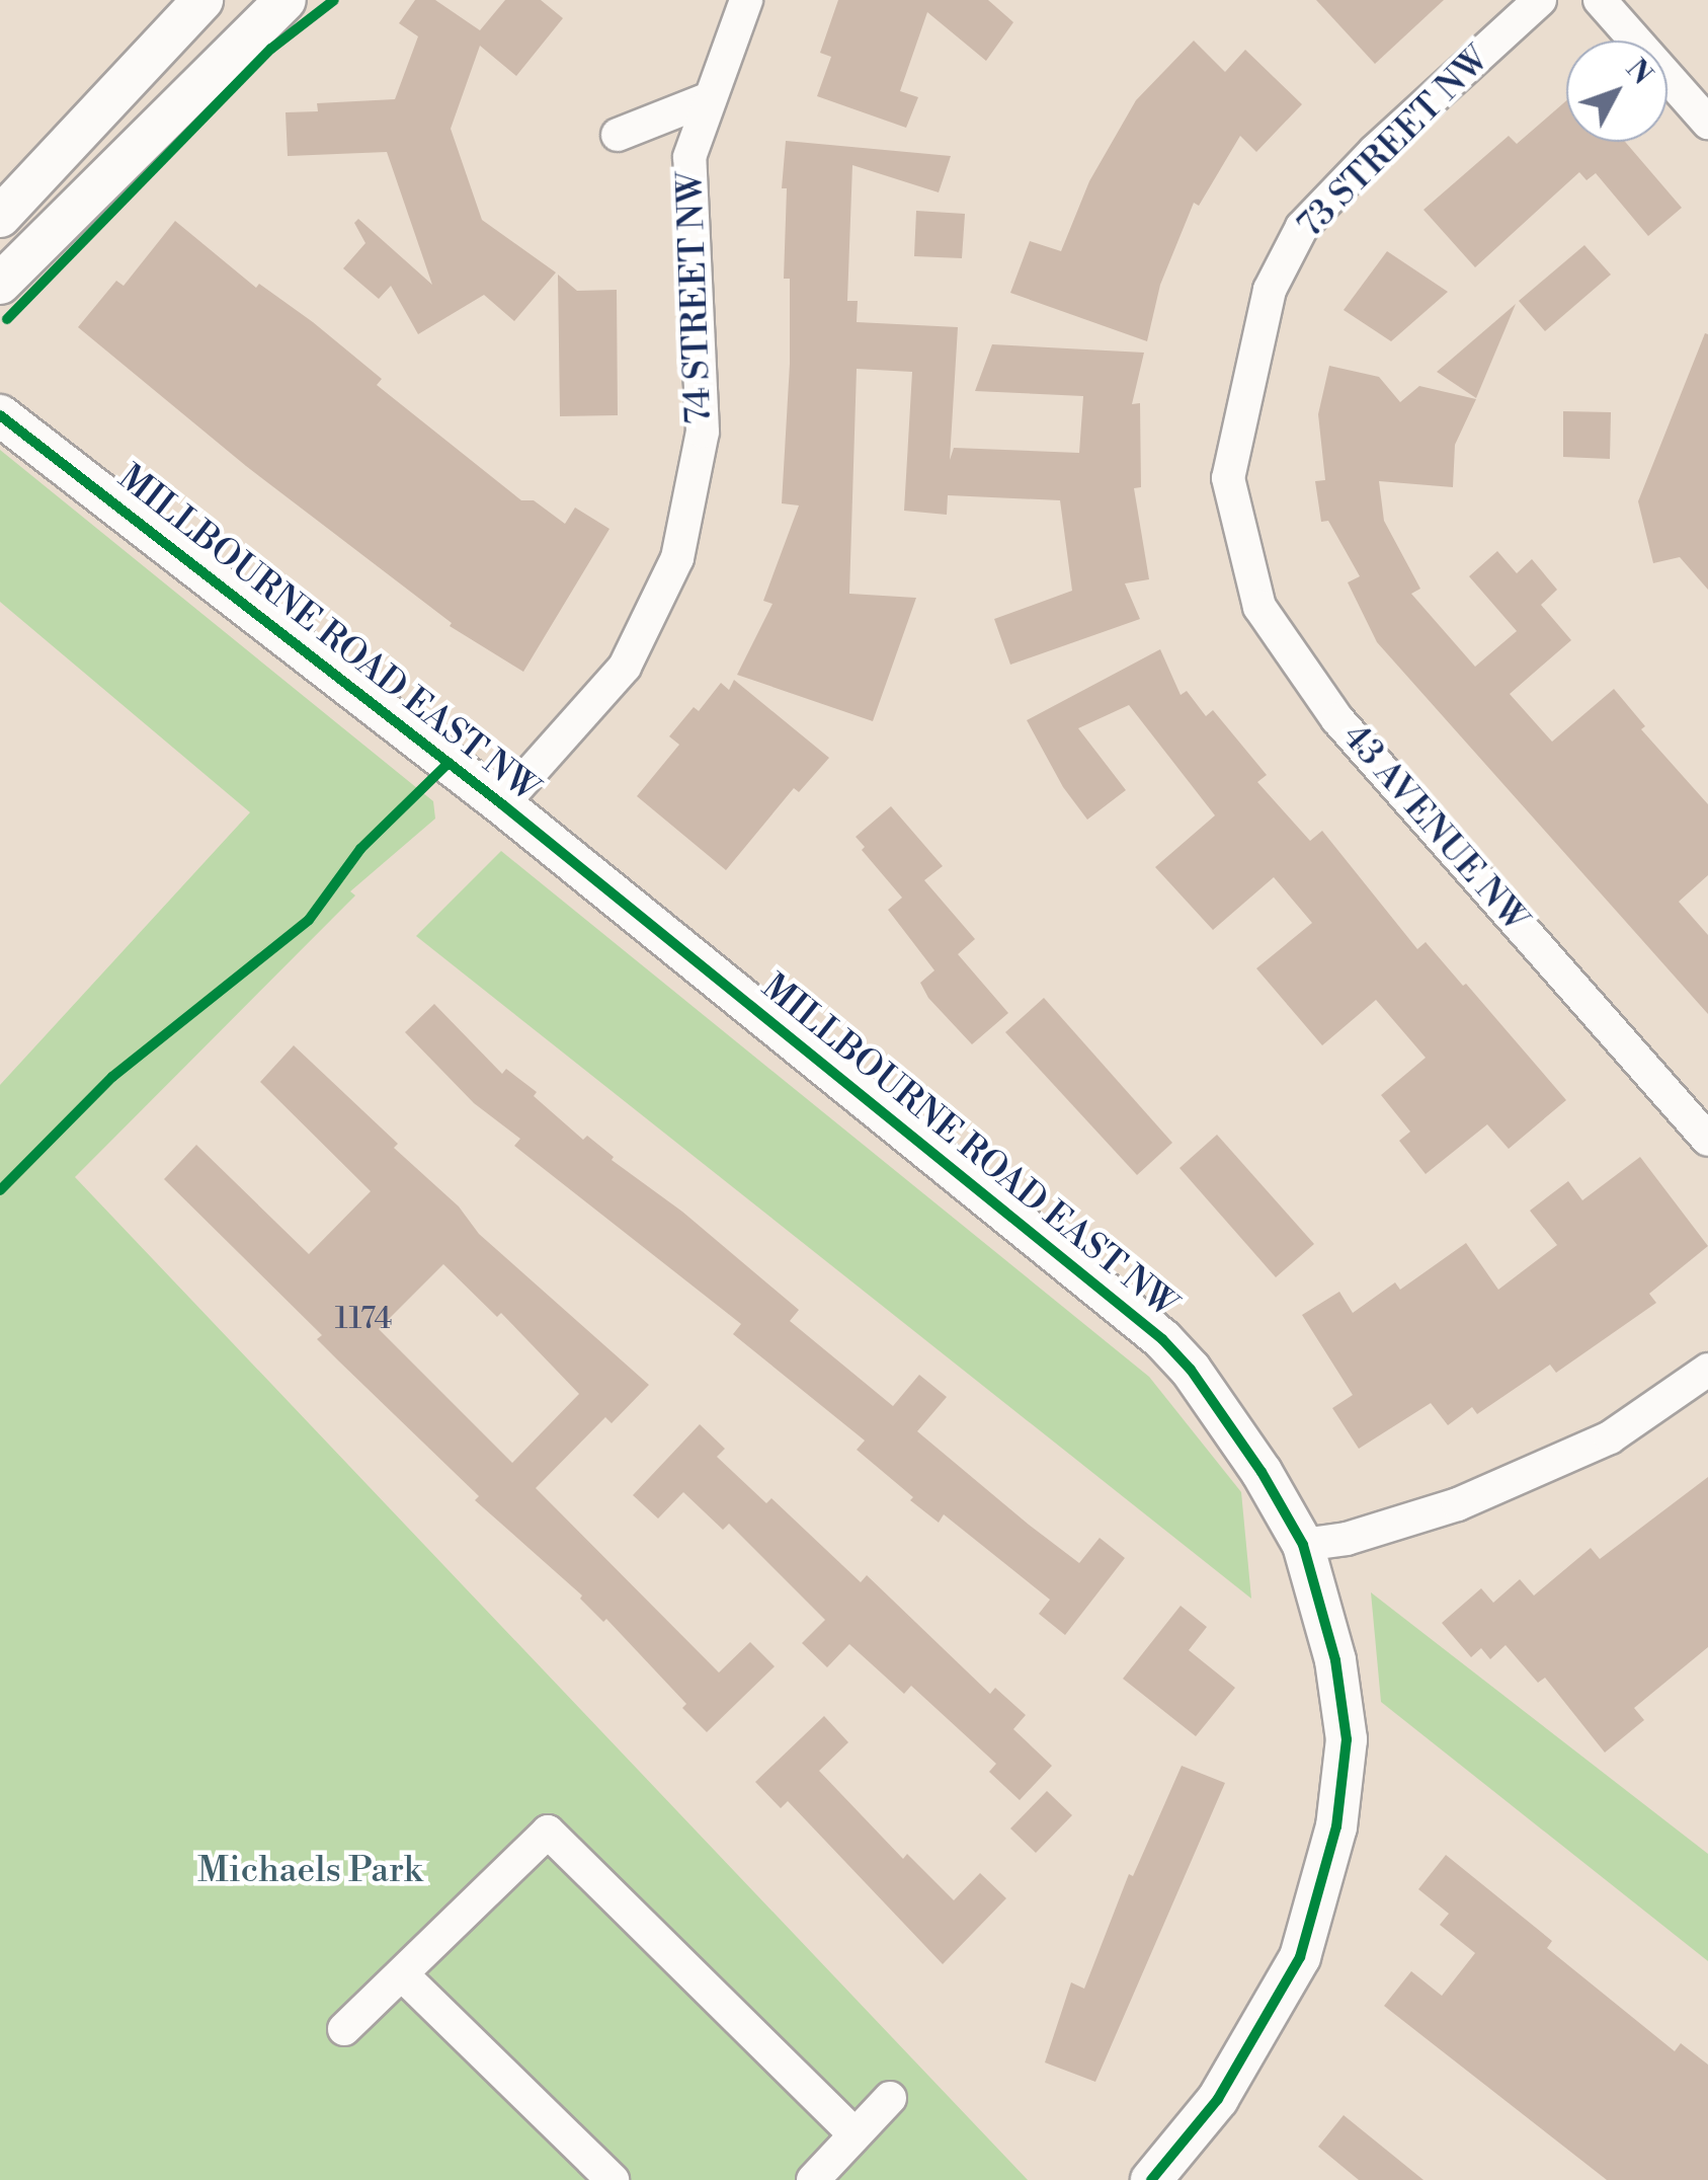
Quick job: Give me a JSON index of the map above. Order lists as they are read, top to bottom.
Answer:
{
  "streets": {
    "street": [
      "73 STREET NW",
      "74 STREET NW",
      "MILLBOURNE ROAD EAST NW",
      "43 AVENUE NW"
    ]
  },
  "crossings": [
    ["73 STREET NW", "43 AVENUE NW"],
    ["74 STREET NW", "MILLBOURNE ROAD EAST NW"]
  ],
  "parks": ["Michaels Park"],
  "house_numbers": ["1174"],
  "north": "top right"
}
